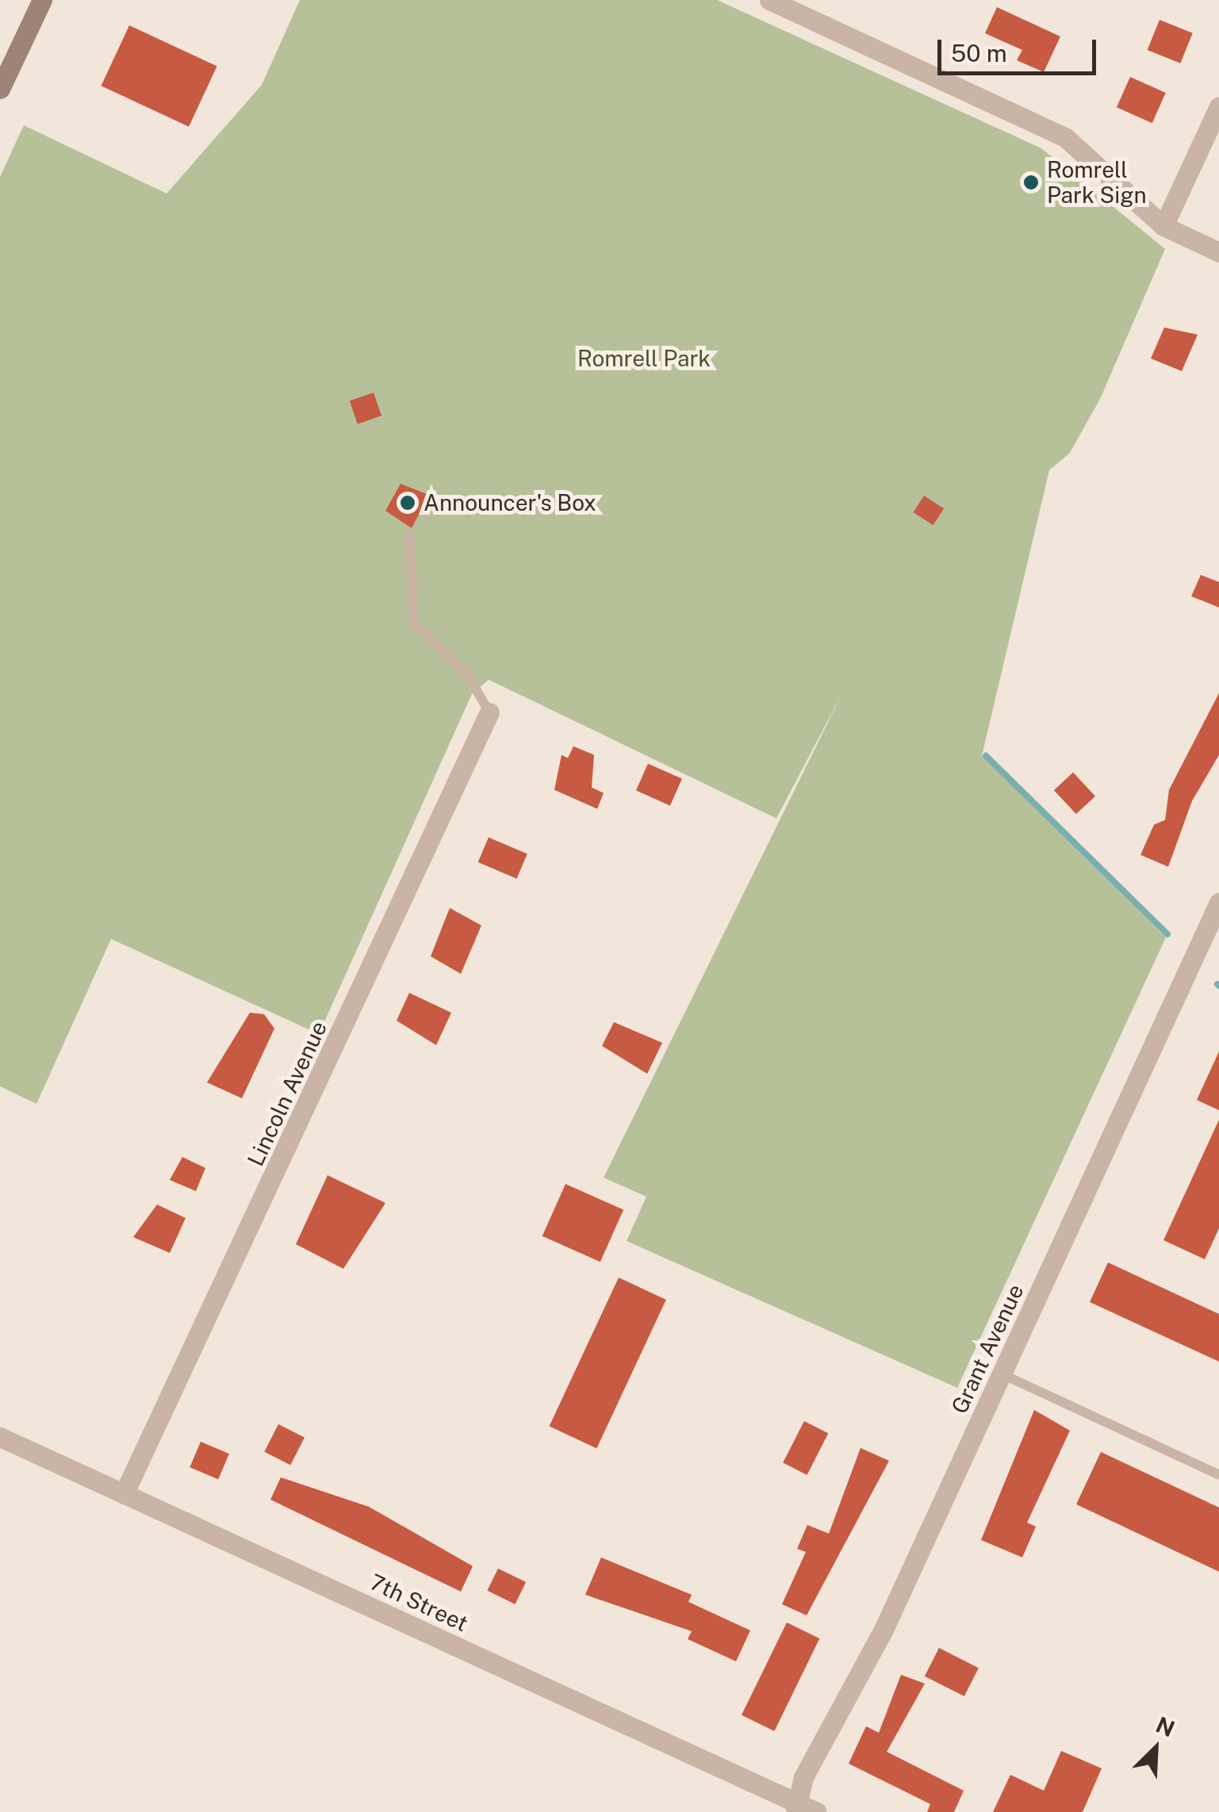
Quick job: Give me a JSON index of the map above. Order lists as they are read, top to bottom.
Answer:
{
  "streets": {
    "street": ["Lincoln Avenue", "Grant Avenue", "7th Street"]
  },
  "crossings": [
    ["Lincoln Avenue", "7th Street"],
    ["Grant Avenue", "7th Street"]
  ],
  "parks": ["Romrell Park"],
  "places": ["Romrell Park Sign", "Announcer's Box"],
  "scale_bar": "50 m",
  "north": "top right"
}
